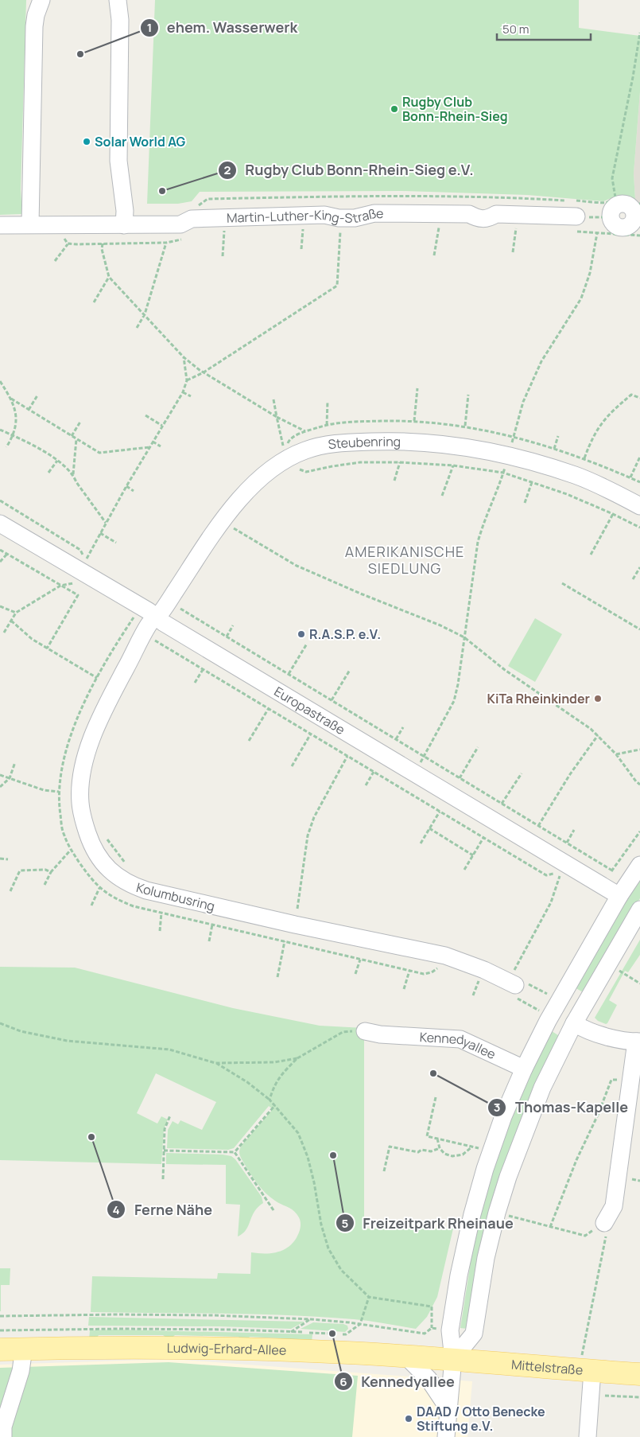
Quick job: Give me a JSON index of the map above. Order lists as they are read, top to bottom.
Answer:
{
  "streets": {
    "main road": ["Ludwig-Erhard-Allee", "Mittelstraße"],
    "street": [
      "Martin-Luther-King-Straße",
      "Steubenring",
      "Europastraße",
      "Kolumbusring",
      "Kennedyallee"
    ]
  },
  "crossings": [
    ["Steubenring", "Europastraße"],
    ["Steubenring", "Kolumbusring"],
    ["Europastraße", "Kolumbusring"],
    ["Ludwig-Erhard-Allee", "Mittelstraße"]
  ],
  "districts": ["AMERIKANISCHE SIEDLUNG"],
  "places": [
    "ehem. Wasserwerk",
    "Rugby Club Bonn-Rhein-Sieg",
    "Solar World AG",
    "Rugby Club Bonn-Rhein-Sieg e.V.",
    "R.A.S.P. e.V.",
    "KiTa Rheinkinder",
    "Thomas-Kapelle",
    "Ferne Nähe",
    "Freizeitpark Rheinaue",
    "Kennedyallee",
    "DAAD / Otto Benecke Stiftung e.V."
  ],
  "scale_bar": "50 m"
}
